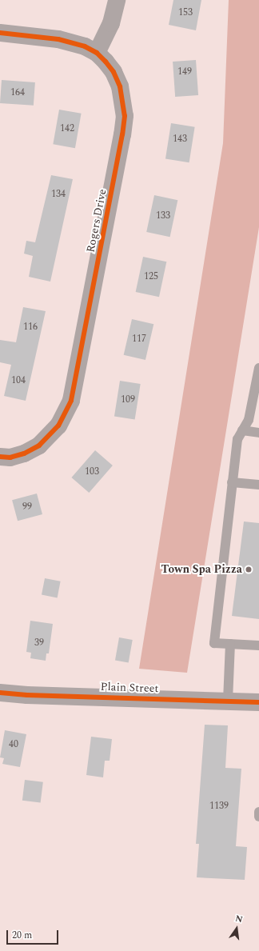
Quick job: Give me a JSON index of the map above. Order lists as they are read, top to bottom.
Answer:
{
  "streets": {
    "street": ["Rogers Drive", "Plain Street"]
  },
  "places": ["Town Spa Pizza"],
  "house_numbers": [
    "153",
    "149",
    "164",
    "142",
    "143",
    "134",
    "133",
    "125",
    "116",
    "117",
    "104",
    "109",
    "103",
    "99",
    "39",
    "40",
    "1139"
  ],
  "scale_bar": "20 m",
  "north": "top"
}
